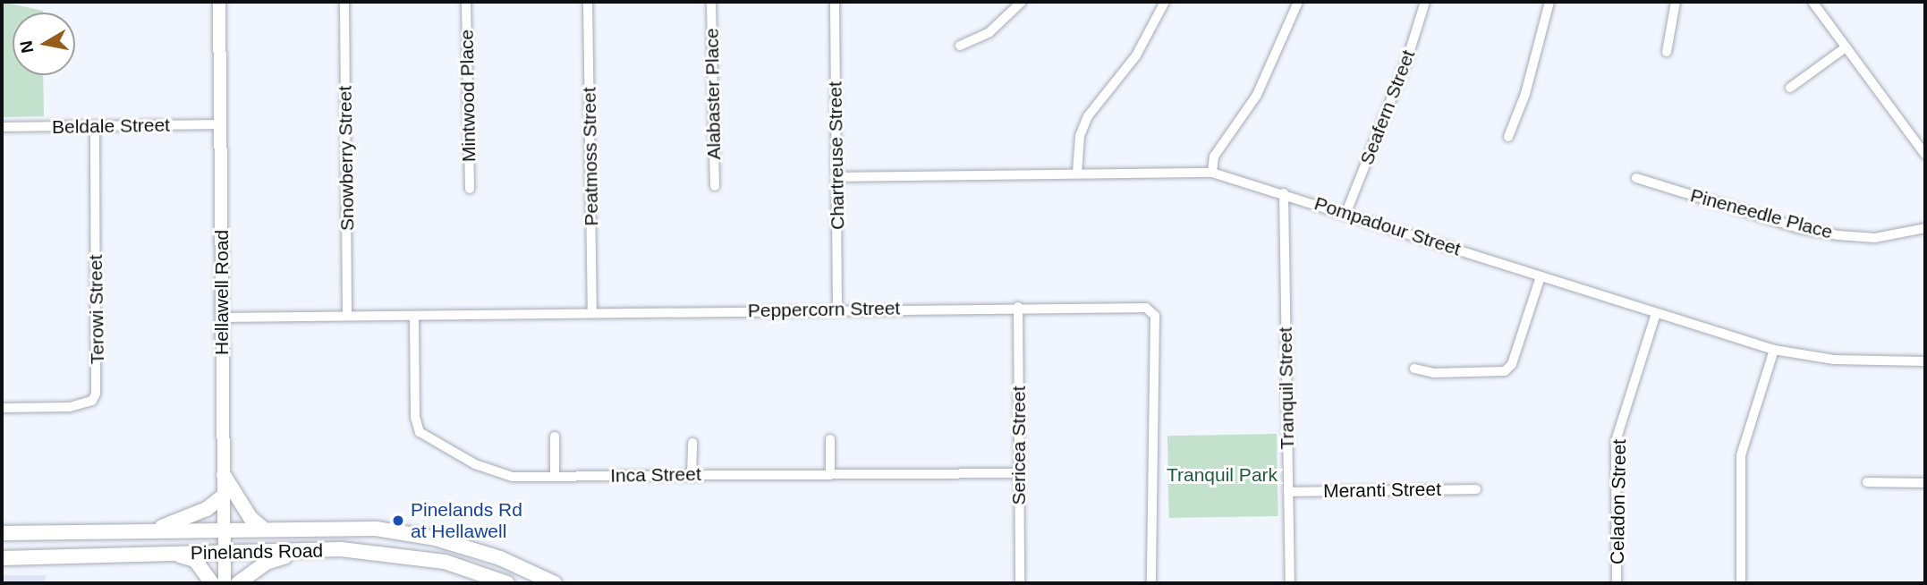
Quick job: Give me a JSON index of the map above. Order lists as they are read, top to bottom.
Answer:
{
  "streets": {
    "main road": ["Pinelands Road"],
    "street": [
      "Alabaster Place",
      "Mintwood Place",
      "Seafern Street",
      "Beldale Street",
      "Chartreuse Street",
      "Peatmoss Street",
      "Snowberry Street",
      "Pineneedle Place",
      "Pompadour Street",
      "Hellawell Road",
      "Terowi Street",
      "Peppercorn Street",
      "Tranquil Street",
      "Sericea Street",
      "Inca Street",
      "Meranti Street",
      "Celadon Street"
    ]
  },
  "crossings": [
    ["Seafern Street", "Pompadour Street"],
    ["Beldale Street", "Hellawell Road"],
    ["Beldale Street", "Terowi Street"],
    ["Chartreuse Street", "Pompadour Street"],
    ["Chartreuse Street", "Peppercorn Street"],
    ["Peatmoss Street", "Peppercorn Street"],
    ["Snowberry Street", "Peppercorn Street"],
    ["Pompadour Street", "Tranquil Street"],
    ["Pompadour Street", "Celadon Street"],
    ["Hellawell Road", "Peppercorn Street"],
    ["Hellawell Road", "Pinelands Road"],
    ["Peppercorn Street", "Sericea Street"],
    ["Peppercorn Street", "Inca Street"],
    ["Tranquil Street", "Meranti Street"],
    ["Sericea Street", "Inca Street"]
  ],
  "parks": ["Tranquil Park"],
  "places": ["Pinelands Rd at Hellawell"],
  "north": "left"
}
